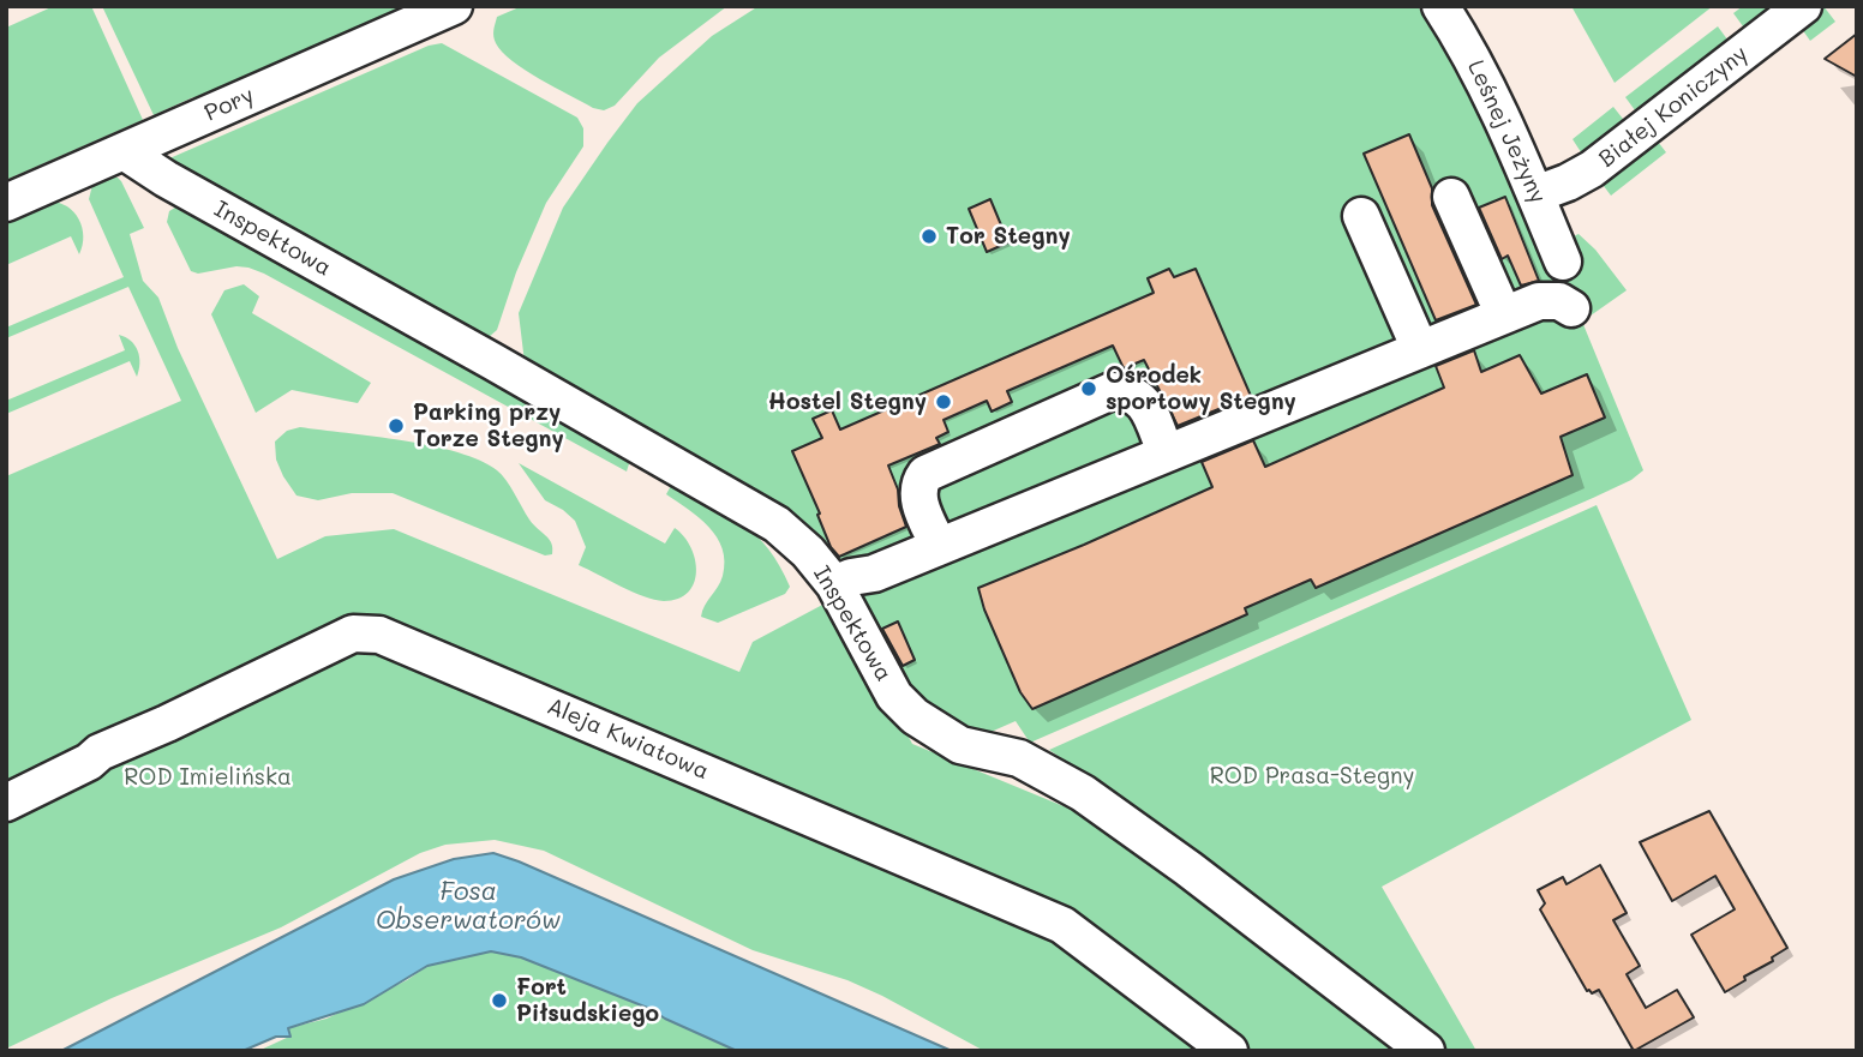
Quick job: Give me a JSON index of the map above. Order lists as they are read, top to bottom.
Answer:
{
  "streets": {
    "street": [
      "Pory",
      "Białej Koniczyny",
      "Leśnej Jeżyny",
      "Inspektowa",
      "Aleja Kwiatowa"
    ]
  },
  "crossings": [
    ["Pory", "Inspektowa"],
    ["Białej Koniczyny", "Leśnej Jeżyny"]
  ],
  "water": ["Fosa Obserwatorów"],
  "parks": ["ROD Prasa-Stegny", "ROD Imielińska"],
  "places": [
    "Tor Stegny",
    "Ośrodek sportowy Stegny",
    "Hostel Stegny",
    "Parking przy Torze Stegny",
    "Fort Piłsudskiego"
  ]
}
